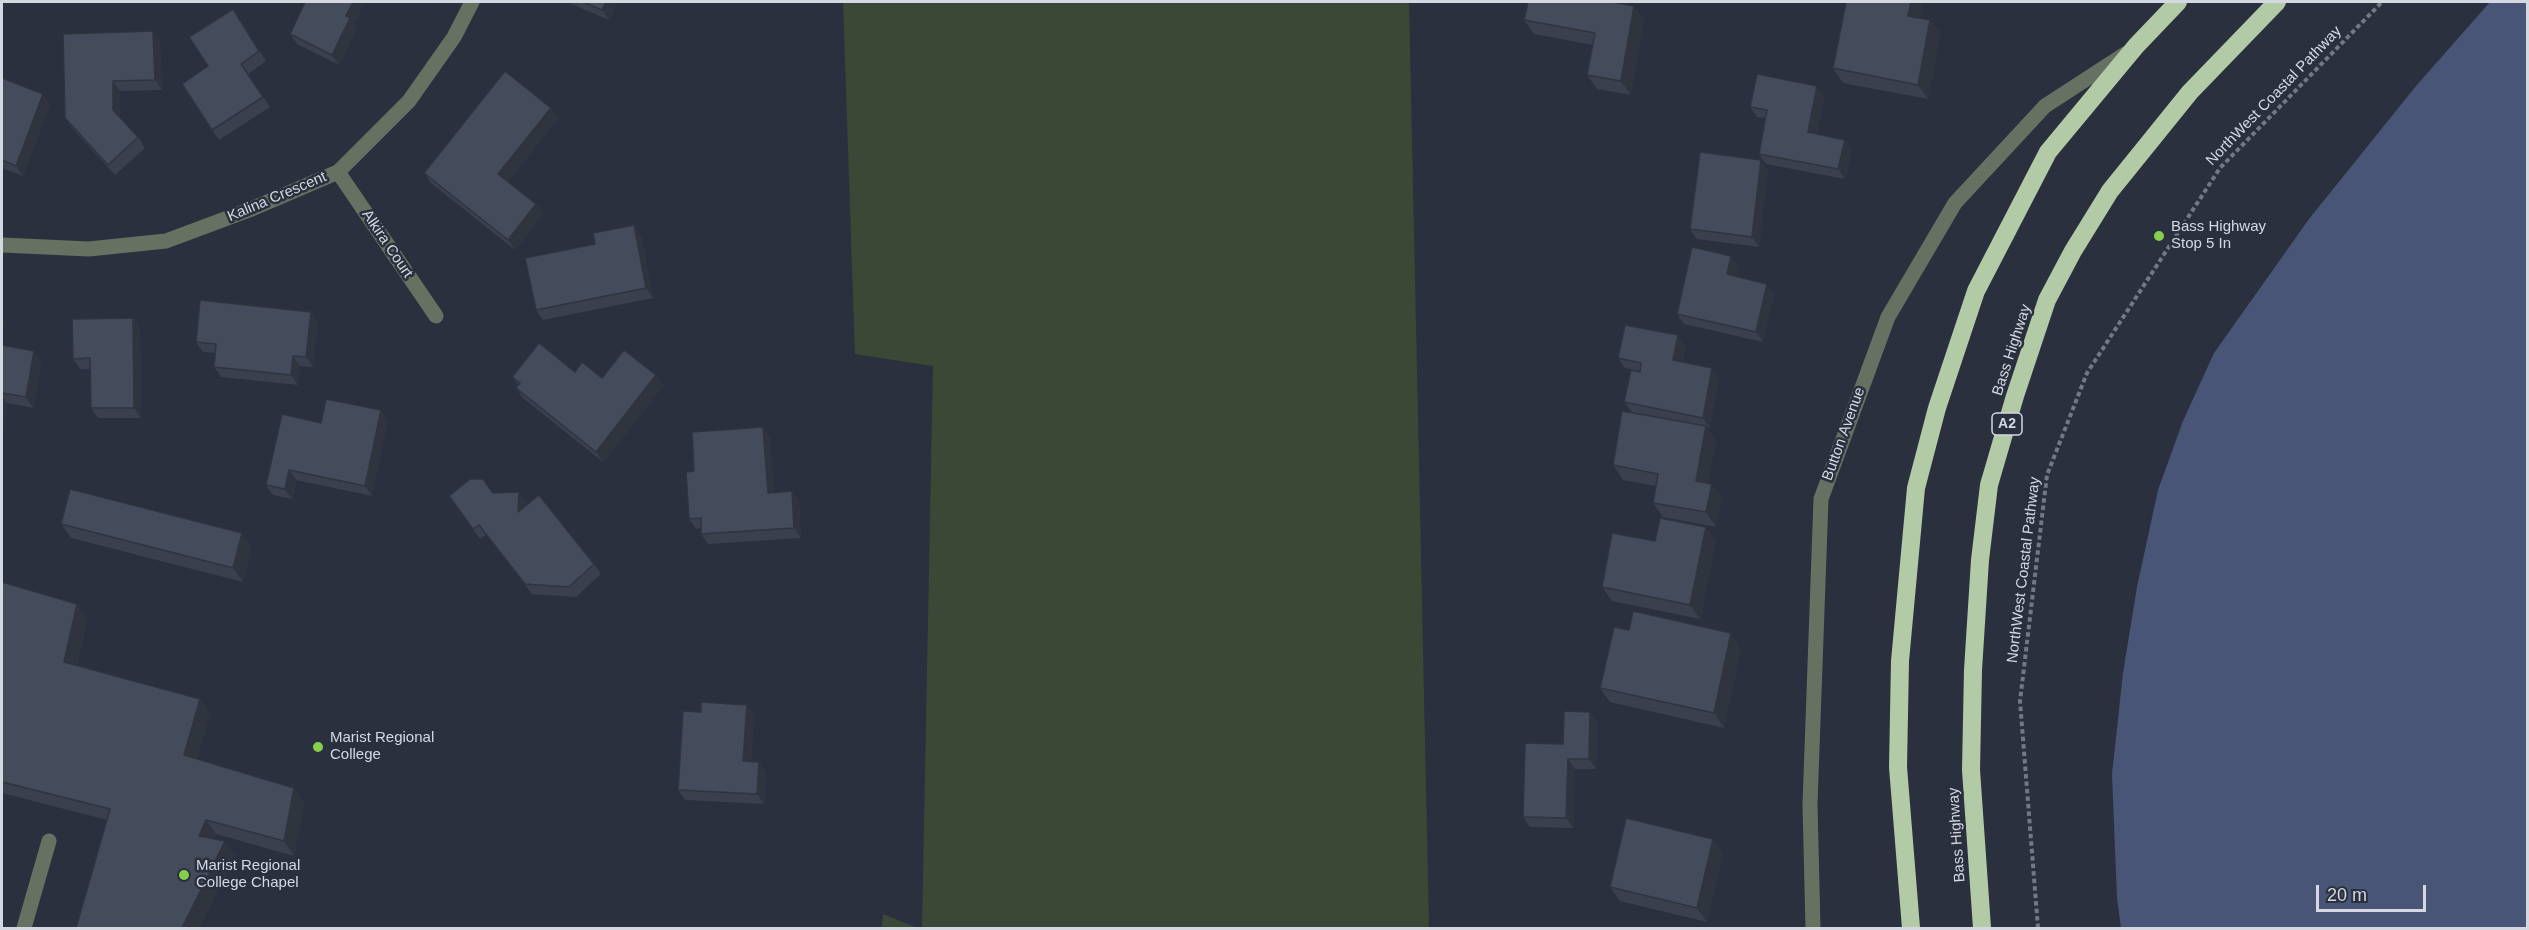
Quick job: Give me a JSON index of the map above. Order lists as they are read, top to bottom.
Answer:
{
  "streets": {
    "highway": ["Bass Highway", "A2"],
    "street": ["Kalina Crescent", "Alkira Court", "Button Avenue"],
    "path": ["NorthWest Coastal Pathway"]
  },
  "crossings": [
    ["Kalina Crescent", "Alkira Court"]
  ],
  "places": ["Bass Highway Stop 5 In", "Marist Regional College", "Marist Regional College Chapel"],
  "scale_bar": "20 m"
}
